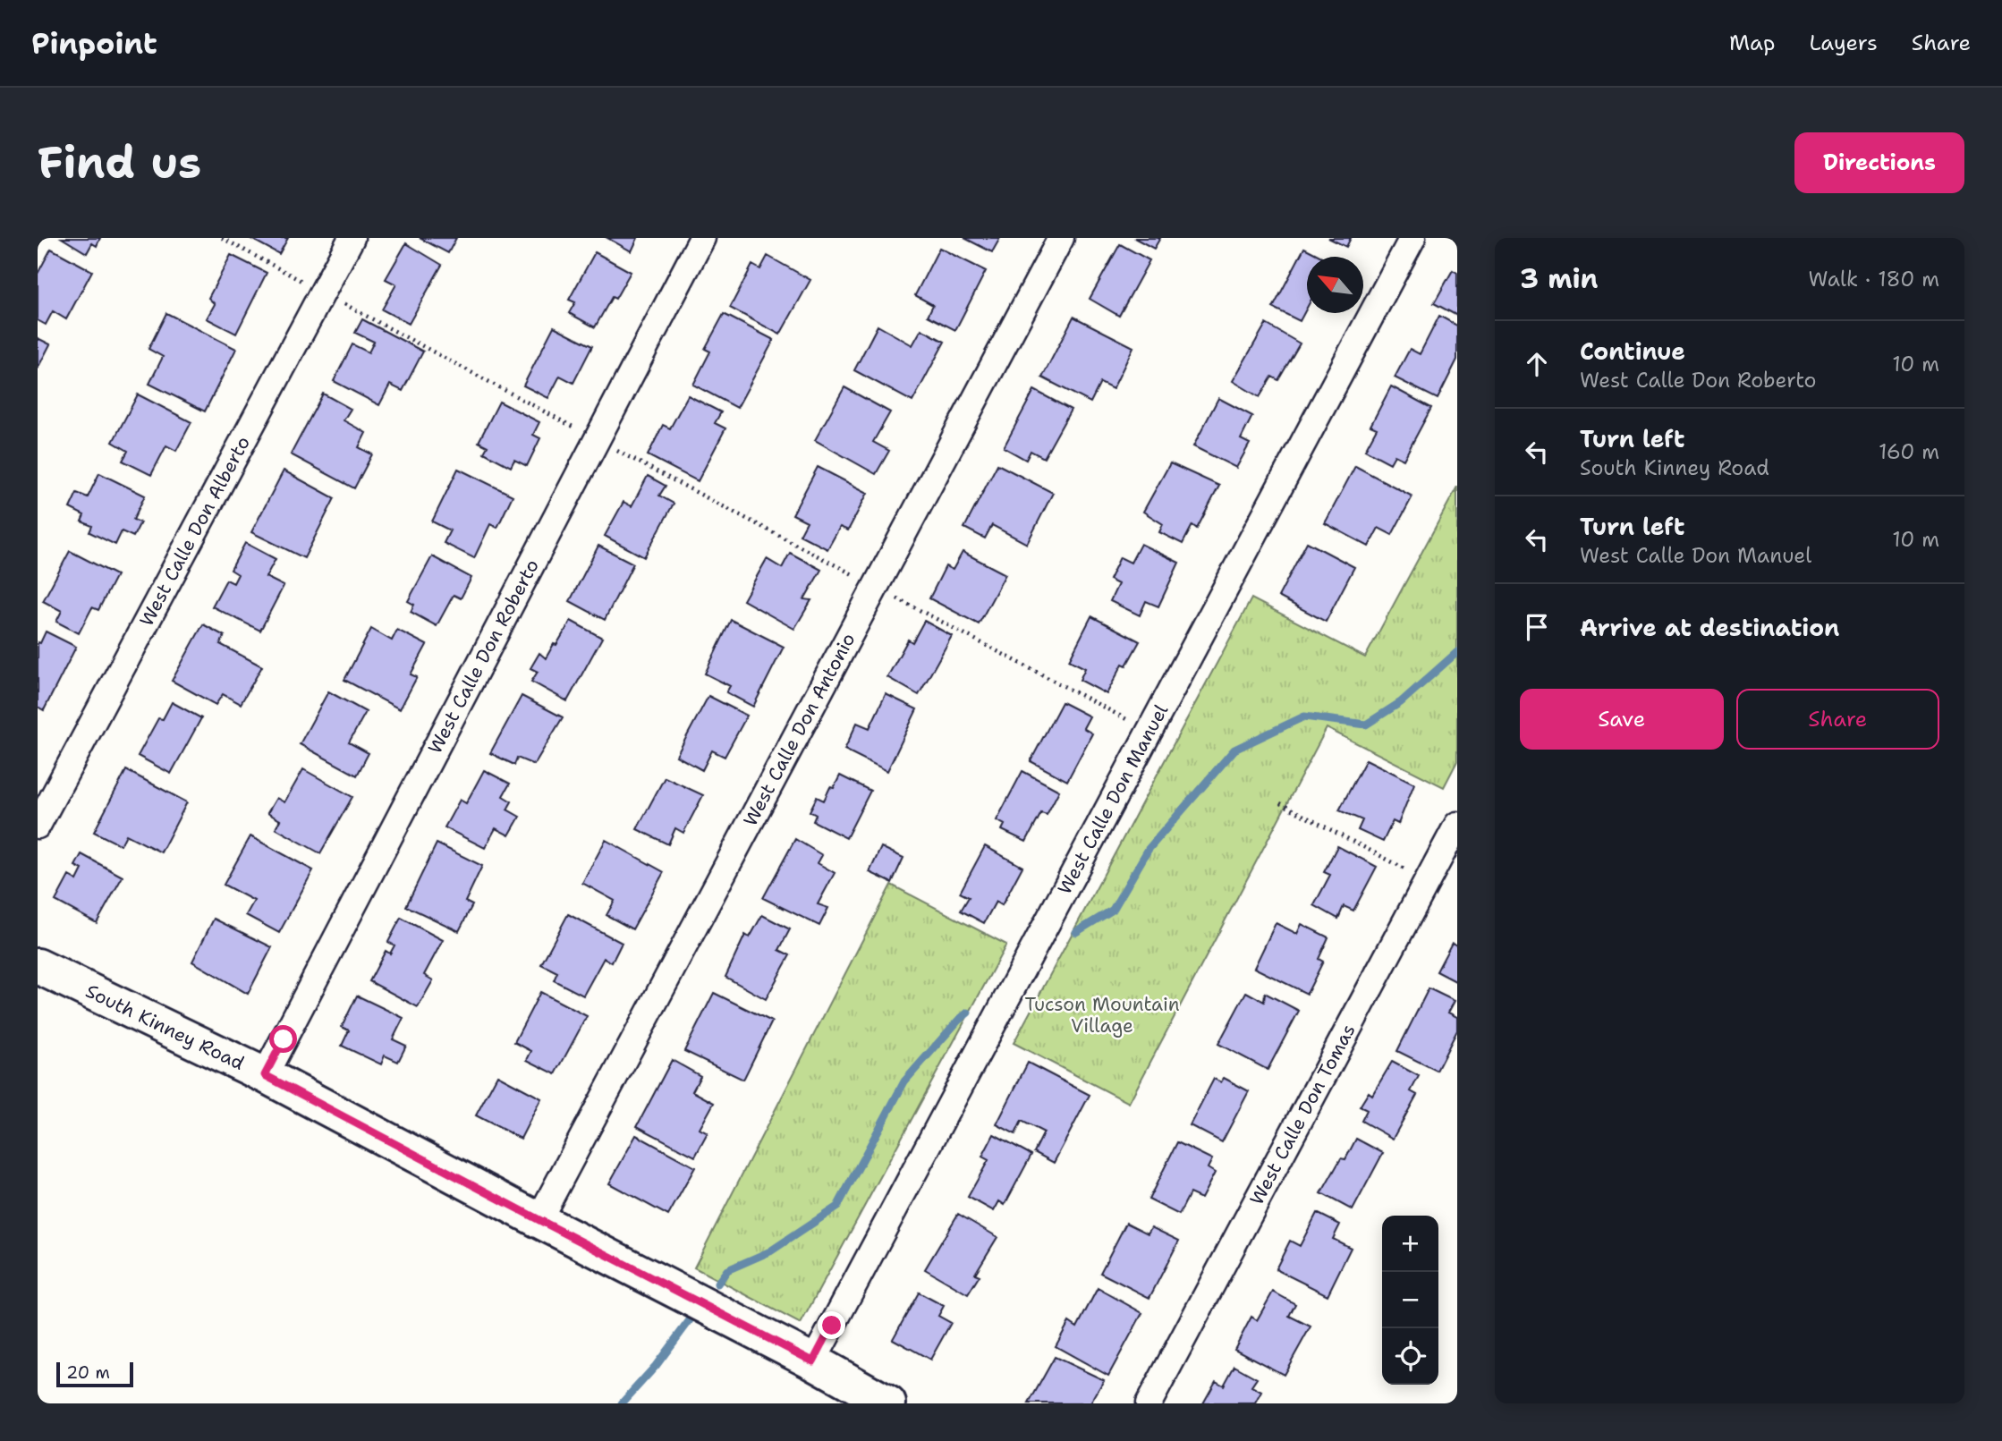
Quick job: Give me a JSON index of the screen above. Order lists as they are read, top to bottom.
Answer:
{
  "streets": {
    "main road": ["South Kinney Road"],
    "street": [
      "West Calle Don Alberto",
      "West Calle Don Roberto",
      "West Calle Don Antonio",
      "West Calle Don Manuel",
      "West Calle Don Tomas"
    ]
  },
  "crossings": [
    ["West Calle Don Roberto", "South Kinney Road"],
    ["West Calle Don Antonio", "South Kinney Road"],
    ["West Calle Don Manuel", "South Kinney Road"]
  ],
  "parks": ["Tucson Mountain Village"],
  "scale_bar": "20 m",
  "north": "top left",
  "page": {
    "header": "Pinpoint",
    "nav": ["Map", "Layers", "Share"],
    "buttons": [
      "Directions",
      ["Save", "Share"]
    ],
    "title": "Find us",
    "heading": ["3 min", "Walk · 180 m"],
    "list": [
      ["Continue", "West Calle Don Roberto", "10 m"],
      ["Turn left", "South Kinney Road", "160 m"],
      ["Turn left", "West Calle Don Manuel", "10 m"],
      "Arrive at destination"
    ],
    "map_buttons": ["+", "−"],
    "scale": "20 m"
  }
}
